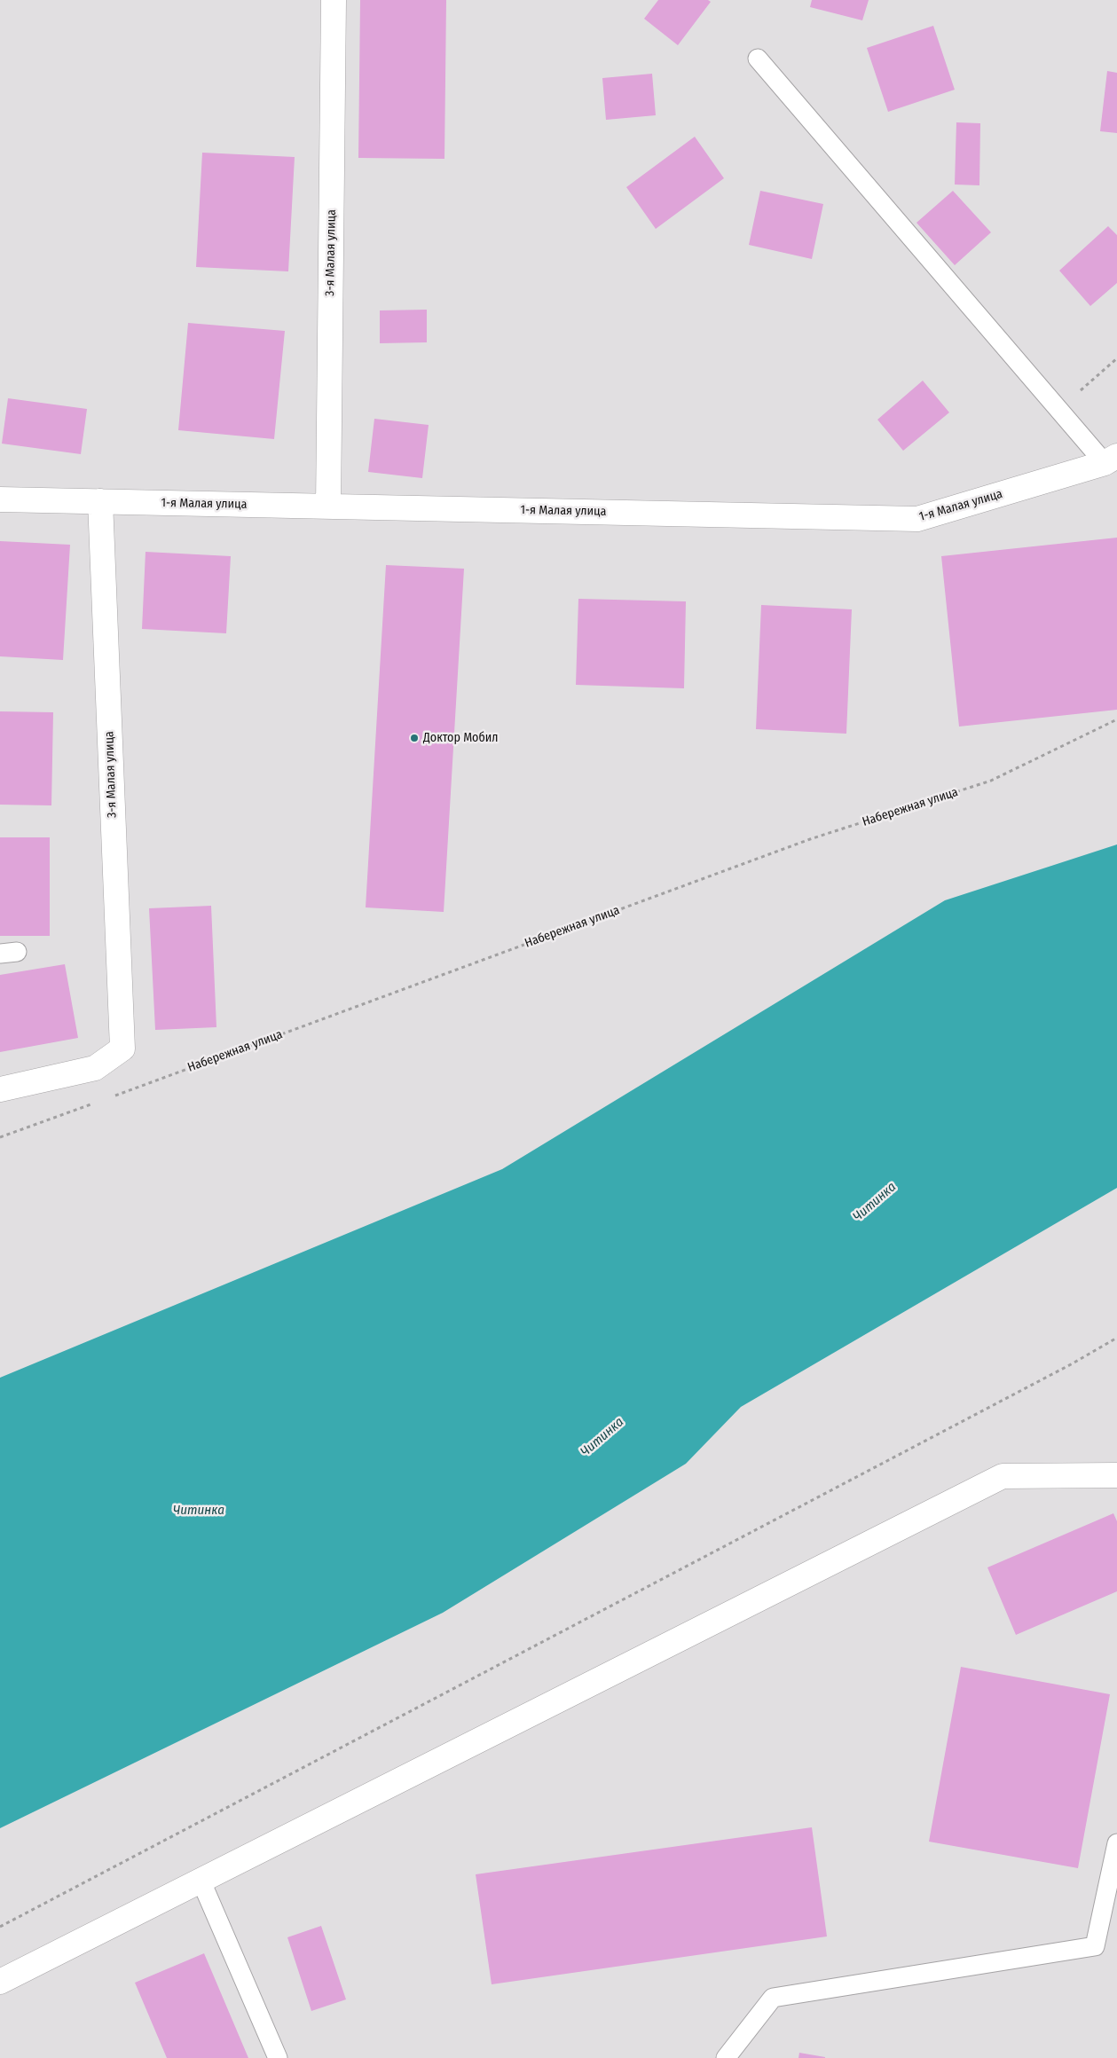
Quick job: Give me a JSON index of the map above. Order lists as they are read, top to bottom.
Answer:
{
  "streets": {
    "street": ["3-я Малая улица", "1-я Малая улица"],
    "path": ["Набережная улица"]
  },
  "crossings": [
    ["3-я Малая улица", "1-я Малая улица"]
  ],
  "water": ["Читинка"],
  "places": ["Доктор Мобил"]
}
